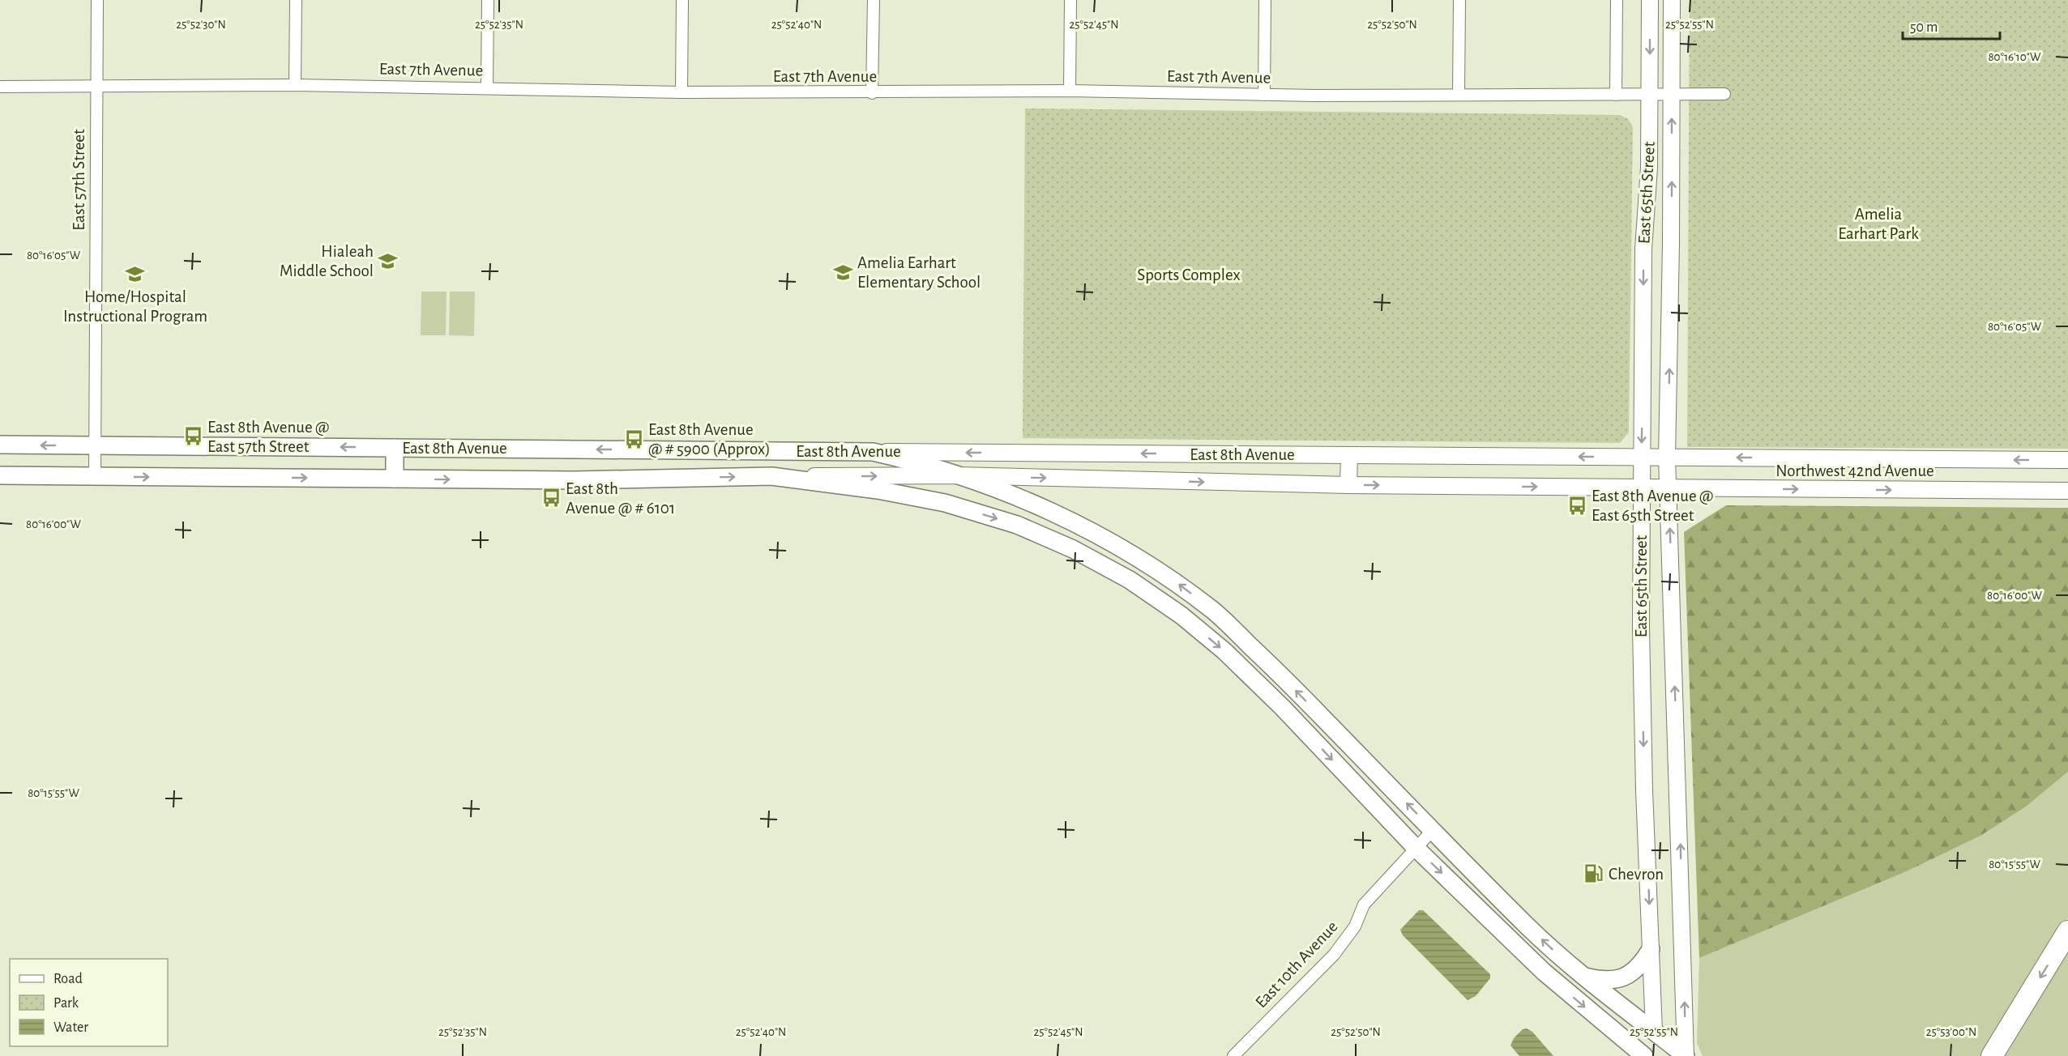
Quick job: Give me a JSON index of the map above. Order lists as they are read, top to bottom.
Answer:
{
  "streets": {
    "main road": ["East 65th Street", "East 8th Avenue", "Northwest 42nd Avenue"],
    "street": ["East 7th Avenue", "East 57th Street", "East 10th Avenue"]
  },
  "crossings": [
    ["East 7th Avenue", "East 57th Street"],
    ["East 7th Avenue", "East 65th Street"],
    ["East 57th Street", "East 8th Avenue"],
    ["East 65th Street", "East 8th Avenue"],
    ["East 65th Street", "Northwest 42nd Avenue"],
    ["East 8th Avenue", "Northwest 42nd Avenue"]
  ],
  "parks": ["Amelia Earhart Park", "Sports Complex"],
  "places": {
    "school or university": ["Hialeah Middle School", "Amelia Earhart Elementary School", "Home/Hospital Instructional Program"],
    "bus stop": [
      "East 8th Avenue @ East 57th Street",
      "East 8th Avenue @ # 5900 (Approx)",
      "East 8th Avenue @ # 6101",
      "East 8th Avenue @ East 65th Street"
    ],
    "fuel station": ["Chevron"]
  },
  "legend": ["Road", "Park", "Water"],
  "scale_bar": "50 m",
  "coordinates": [
    "25°52'30\"N",
    "25°52'35\"N",
    "25°52'40\"N",
    "25°52'45\"N",
    "25°52'50\"N",
    "25°52'55\"N",
    "80°16'10\"W",
    "80°16'05\"W",
    "80°16'00\"W",
    "80°15'55\"W",
    "25°53'00\"N"
  ]
}
